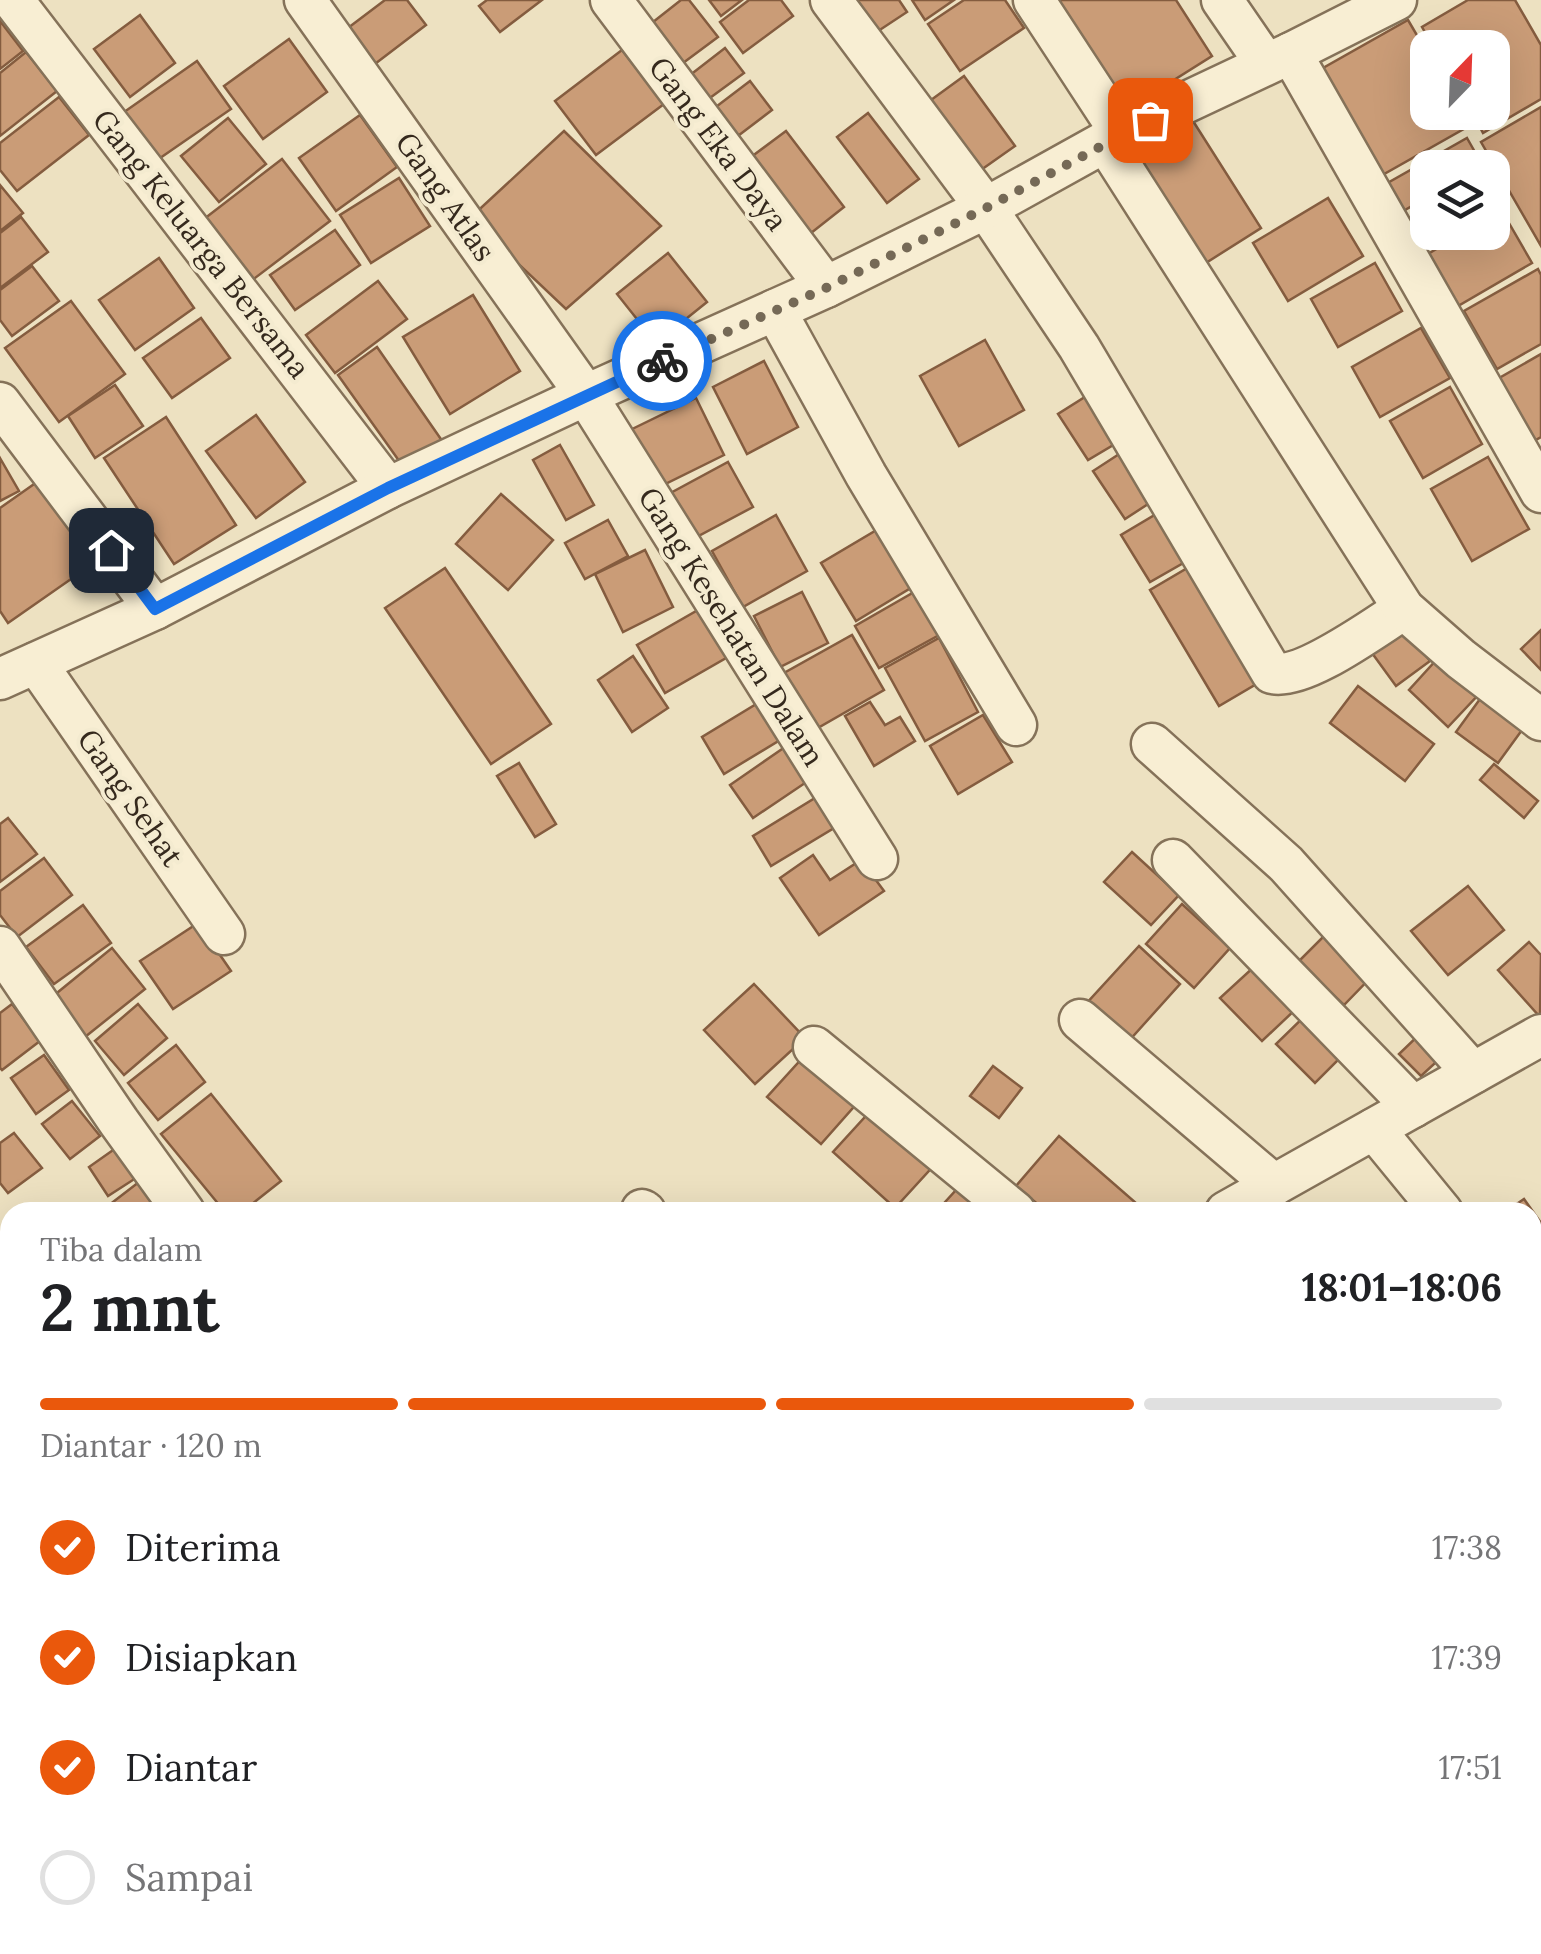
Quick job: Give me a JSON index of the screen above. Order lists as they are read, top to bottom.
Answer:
{
  "streets": {
    "street": [
      "Gang Eka Daya",
      "Gang Atlas",
      "Gang Keluarga Bersama",
      "Gang Kesehatan Dalam",
      "Gang Sehat"
    ]
  },
  "crossings": [
    ["Gang Atlas", "Gang Kesehatan Dalam"]
  ],
  "north": "top right",
  "page": {
    "heading": ["2 mnt", "Tiba dalam", "18:01–18:06"],
    "bar": "Diantar · 120 m",
    "list": [
      ["Diterima", "17:38"],
      ["Disiapkan", "17:39"],
      ["Diantar", "17:51"],
      "Sampai"
    ]
  }
}
